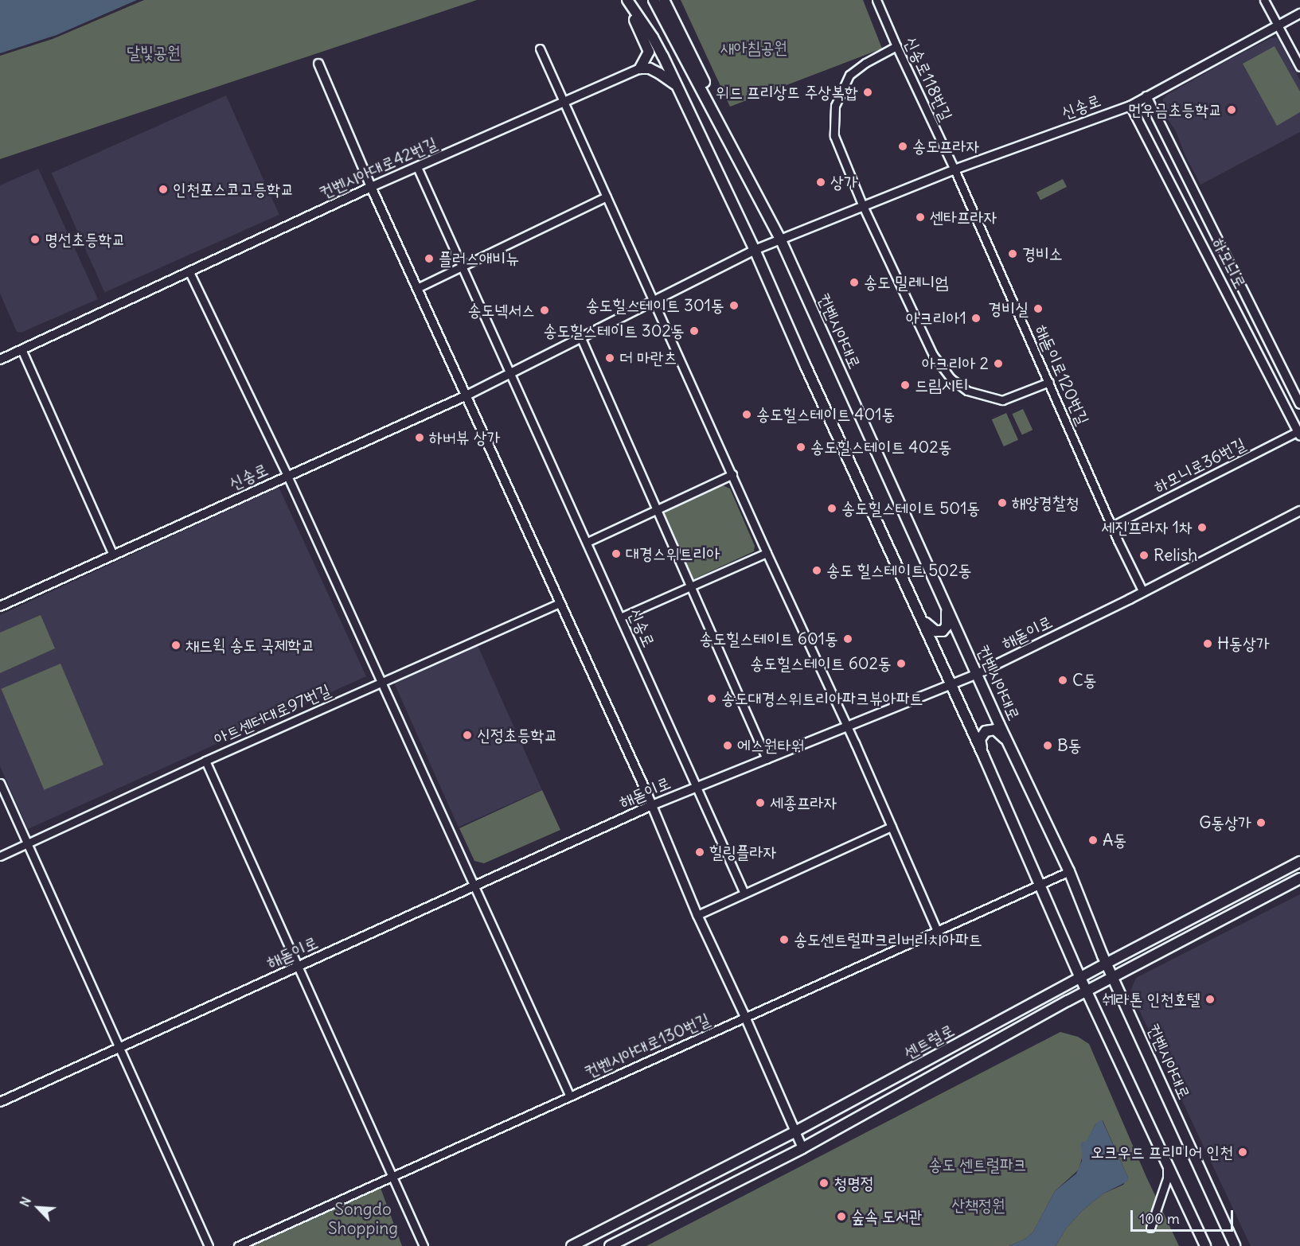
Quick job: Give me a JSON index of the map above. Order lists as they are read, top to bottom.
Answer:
{
  "streets": {
    "main road": ["컨벤시아대로", "센트럴로"],
    "street": [
      "신송로118번길",
      "신송로",
      "컨벤시아대로42번길",
      "하모니로",
      "해돋이로120번길",
      "하모니로36번길",
      "해돋이로",
      "아트센터대로97번길",
      "컨벤시아대로130번길"
    ]
  },
  "crossings": [
    ["신송로118번길", "신송로"],
    ["신송로118번길", "해돋이로120번길"],
    ["신송로", "하모니로"],
    ["신송로", "컨벤시아대로"],
    ["신송로", "해돋이로120번길"],
    ["신송로", "해돋이로"],
    ["하모니로", "하모니로36번길"],
    ["컨벤시아대로", "해돋이로"],
    ["컨벤시아대로", "센트럴로"],
    ["컨벤시아대로", "컨벤시아대로130번길"],
    ["해돋이로120번길", "하모니로36번길"],
    ["해돋이로120번길", "해돋이로"]
  ],
  "parks": [
    "새아침공원",
    "달빛공원",
    "송도 센트럴파크",
    "산책정원",
    "Songdo Shopping"
  ],
  "places": [
    "위드 프리상뜨 주상복합",
    "먼우금초등학교",
    "송도프라자",
    "상가",
    "인천포스코고등학교",
    "센타프라자",
    "명선초등학교",
    "경비소",
    "플러스애비뉴",
    "송도 밀레니엄",
    "송도힐스테이트 301동",
    "경비실",
    "송도넥서스",
    "아크리아1",
    "송도힐스테이트 302동",
    "더 마란츠",
    "아크리아 2",
    "드림시티",
    "송도힐스테이트 401동",
    "하버뷰 상가",
    "송도힐스테이트 402동",
    "해양경찰청",
    "송도힐스테이트 501동",
    "세진프라자 1차",
    "대경스위트리아",
    "Relish",
    "송도 힐스테이트 502동",
    "송도힐스테이트 601동",
    "H동상가",
    "채드윅 송도 국제학교",
    "송도힐스테이트 602동",
    "C동",
    "송도대경스위트리아파크뷰아파트",
    "신정초등학교",
    "에스원타워",
    "B동",
    "세종프라자",
    "G동상가",
    "A동",
    "힐링플라자",
    "송도센트럴파크리버리치아파트",
    "쉐라톤 인천호텔",
    "오크우드 프리미어 인천",
    "청명정",
    "숲속 도서관"
  ],
  "scale_bar": "100 m",
  "north": "top left"
}
